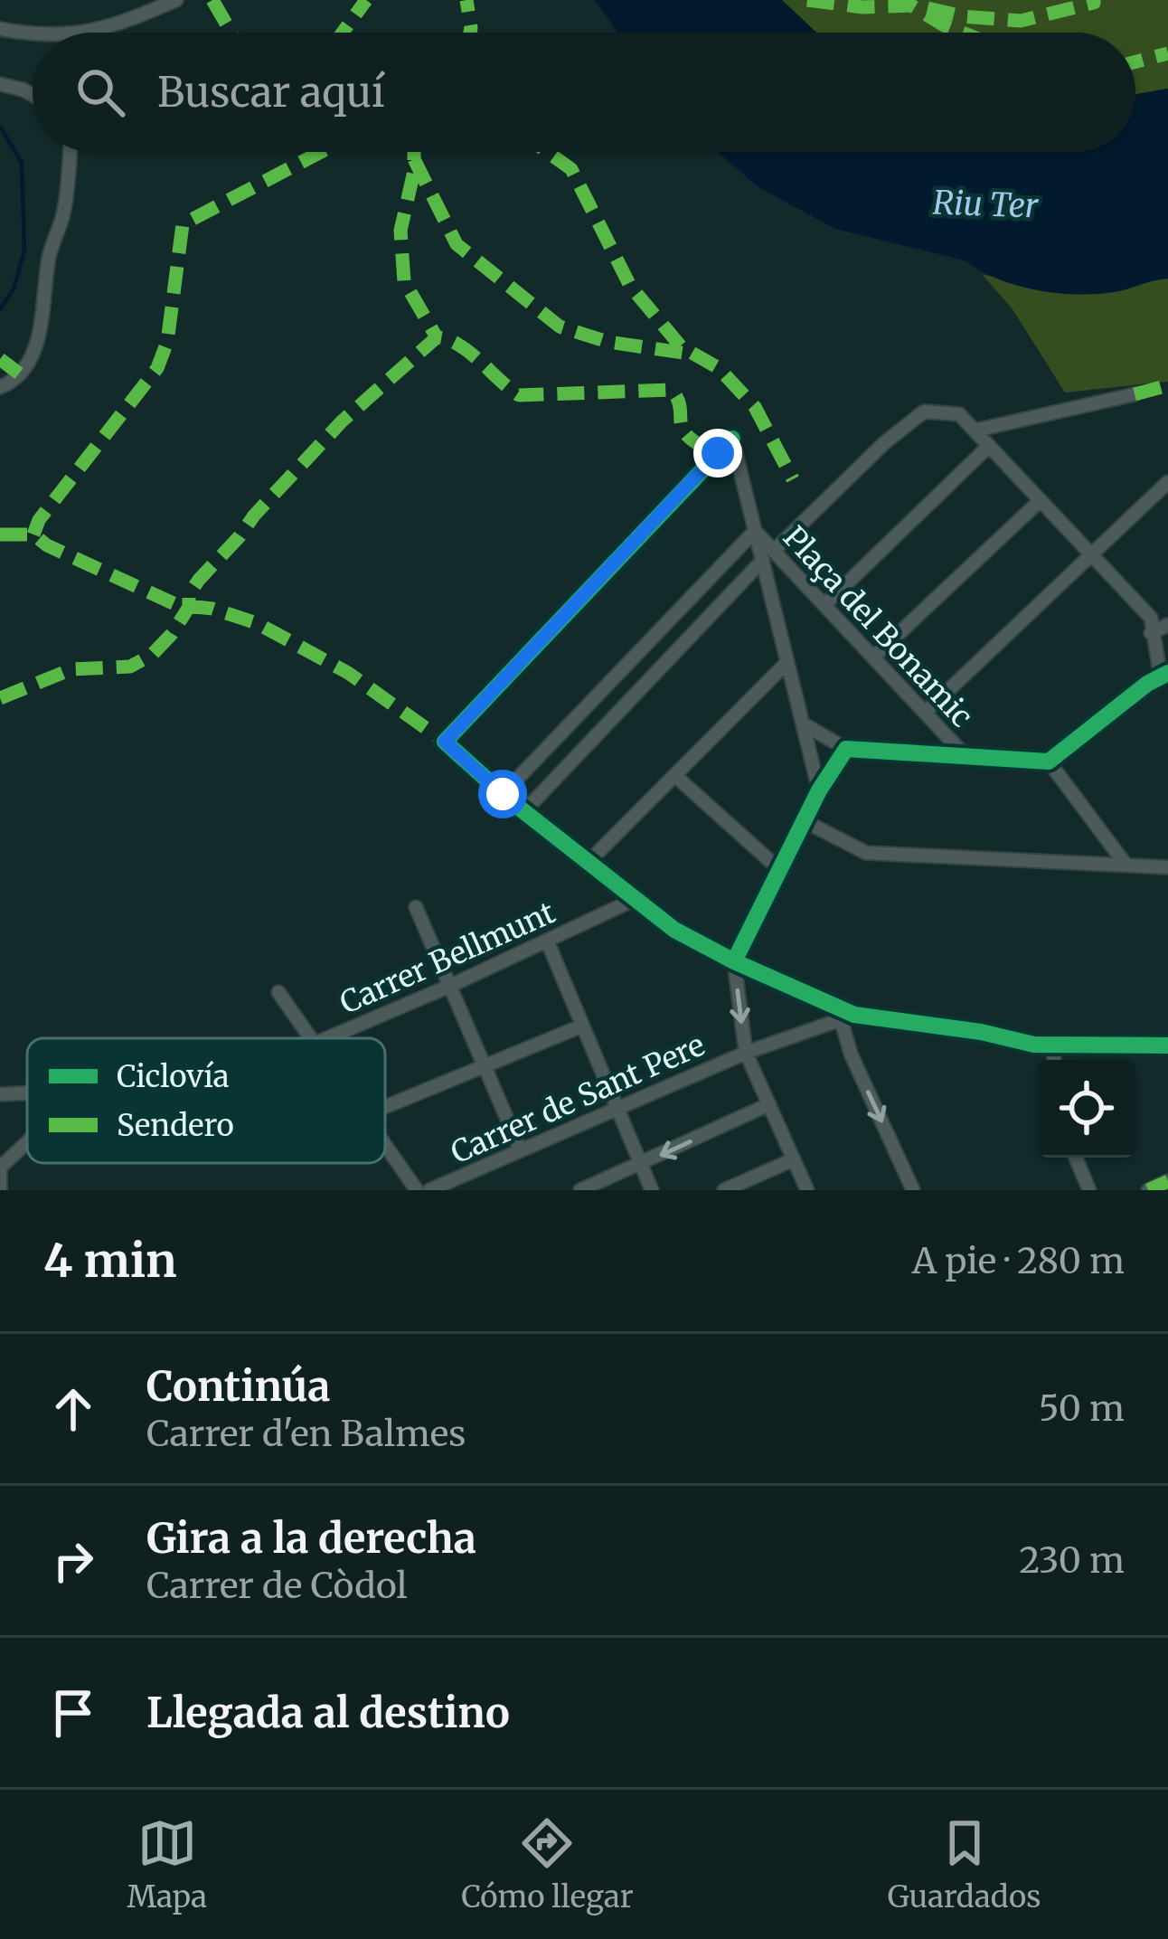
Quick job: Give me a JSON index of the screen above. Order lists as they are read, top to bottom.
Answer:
{
  "streets": {
    "street": ["Plaça del Bonamic", "Carrer Bellmunt", "Carrer de Sant Pere"]
  },
  "water": ["Riu Ter"],
  "legend": ["Ciclovía", "Sendero"],
  "page": {
    "search": "Buscar aquí",
    "heading": ["4 min", "A pie · 280 m"],
    "list": [
      ["Continúa", "Carrer d'en Balmes", "50 m"],
      ["Gira a la derecha", "Carrer de Còdol", "230 m"],
      "Llegada al destino"
    ],
    "nav": ["Mapa", "Cómo llegar", "Guardados"]
  }
}
